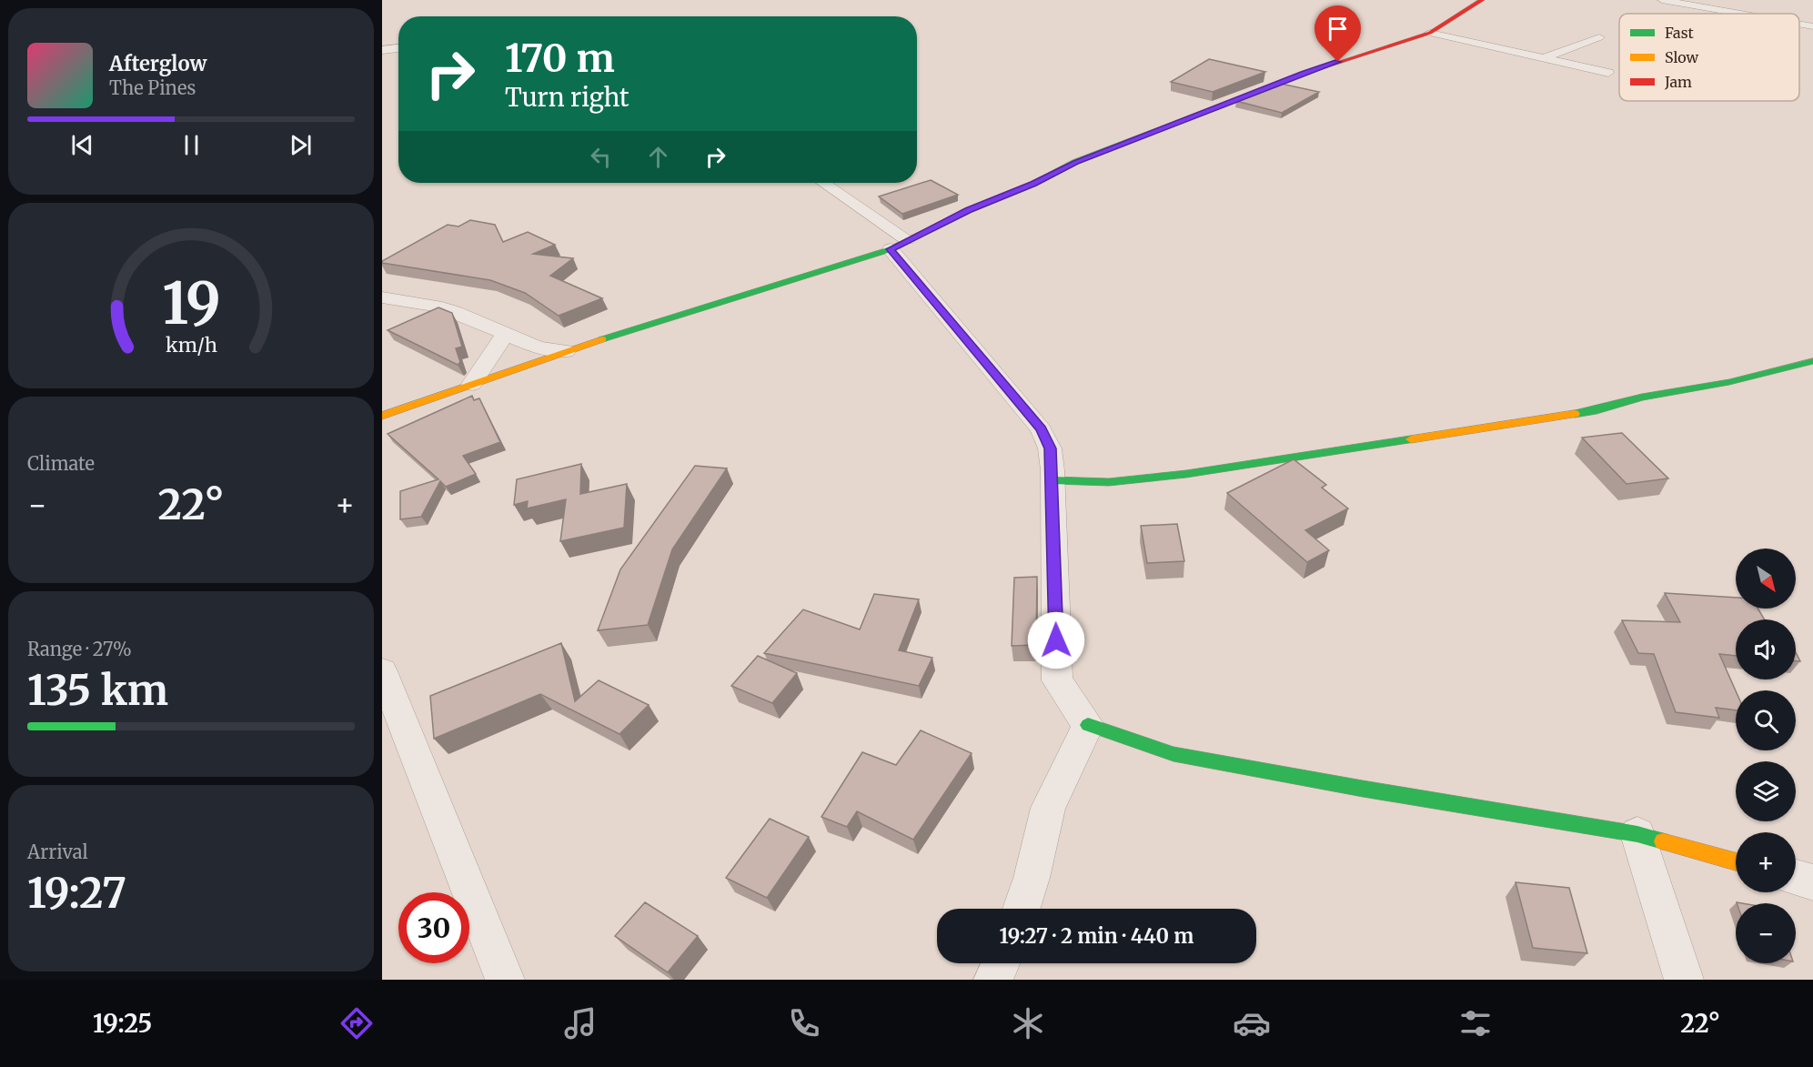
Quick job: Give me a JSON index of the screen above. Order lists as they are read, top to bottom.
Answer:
{
  "legend": ["Fast", "Slow", "Jam"],
  "north": "bottom right",
  "page": {
    "turn": ["170 m", "Turn right"],
    "song": ["Afterglow", "The Pines"],
    "tile": [
      "Climate",
      ["Range · 27%", "135 km"],
      ["Arrival", "19:27"]
    ],
    "heat": ["−", "22°", "+"],
    "map_buttons": ["+", "−"],
    "limit": "30",
    "trip": "19:27 · 2 min · 440 m",
    "tabs": ["19:25", "22°"],
    "gauge": ["19", "km/h"]
  }
}
